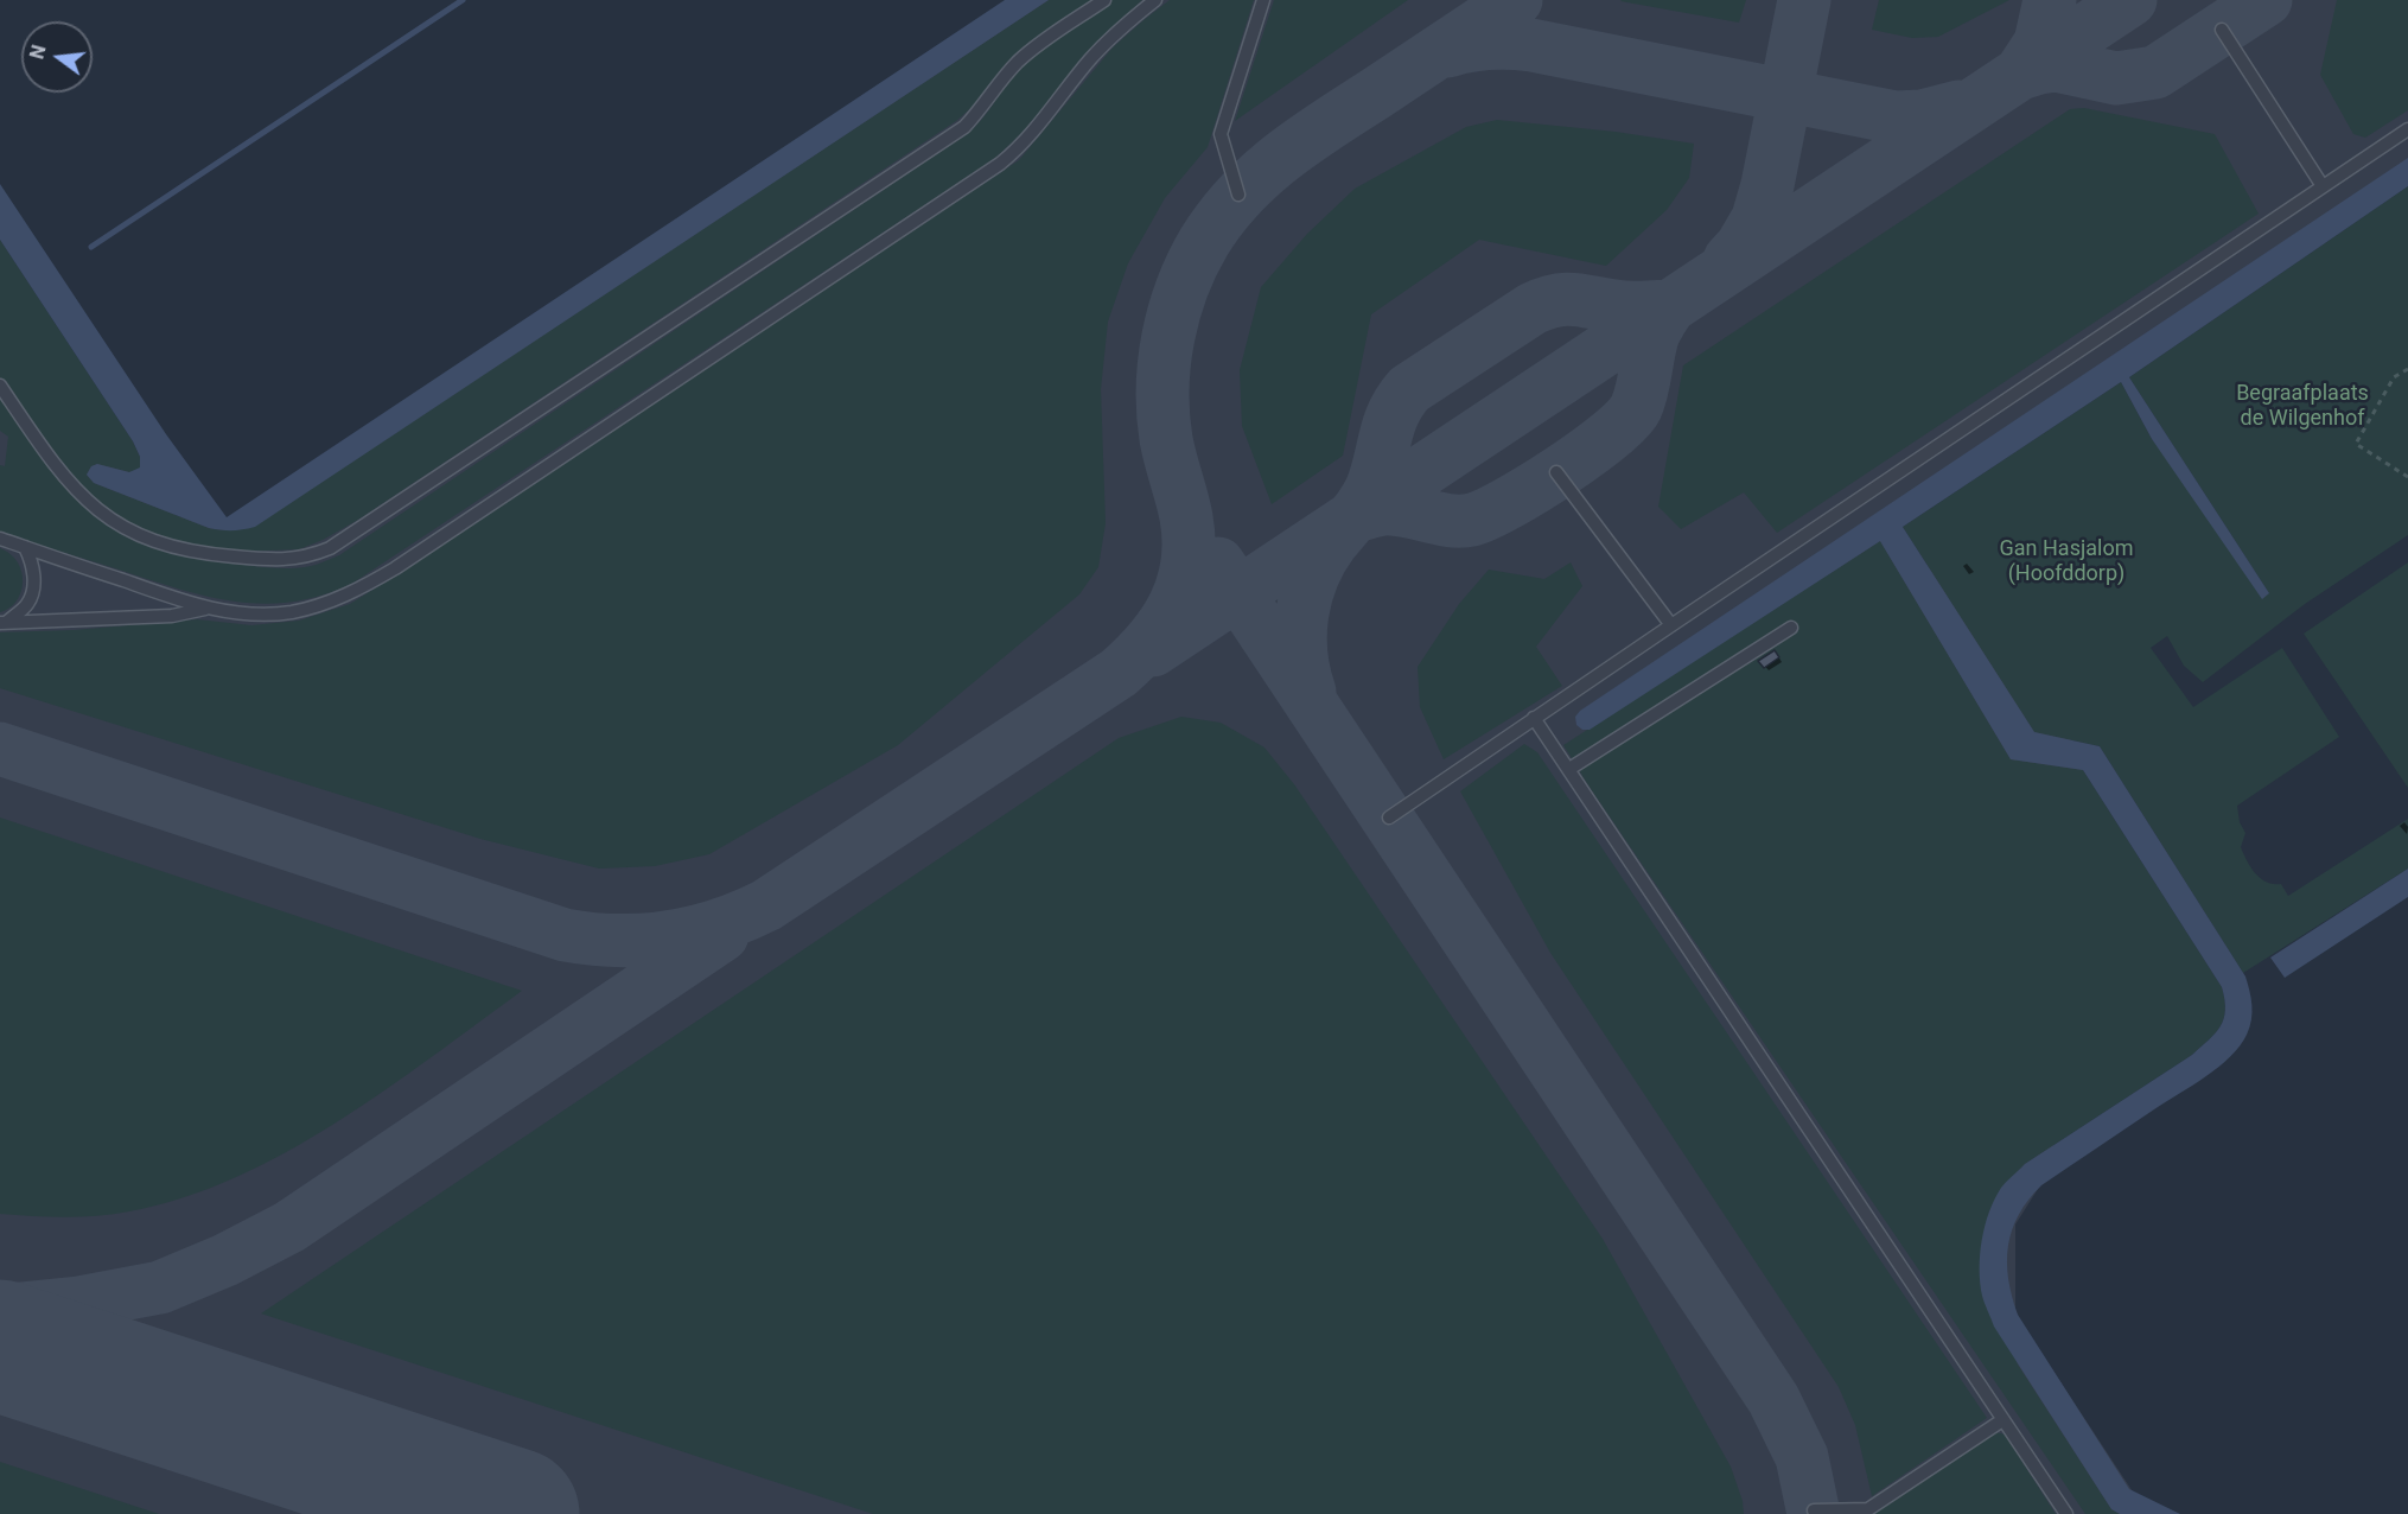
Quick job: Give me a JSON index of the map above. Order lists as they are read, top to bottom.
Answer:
{
  "parks": ["Begraafplaats de Wilgenhof", "Gan Hasjalom (Hoofddorp)"],
  "north": "left"
}
